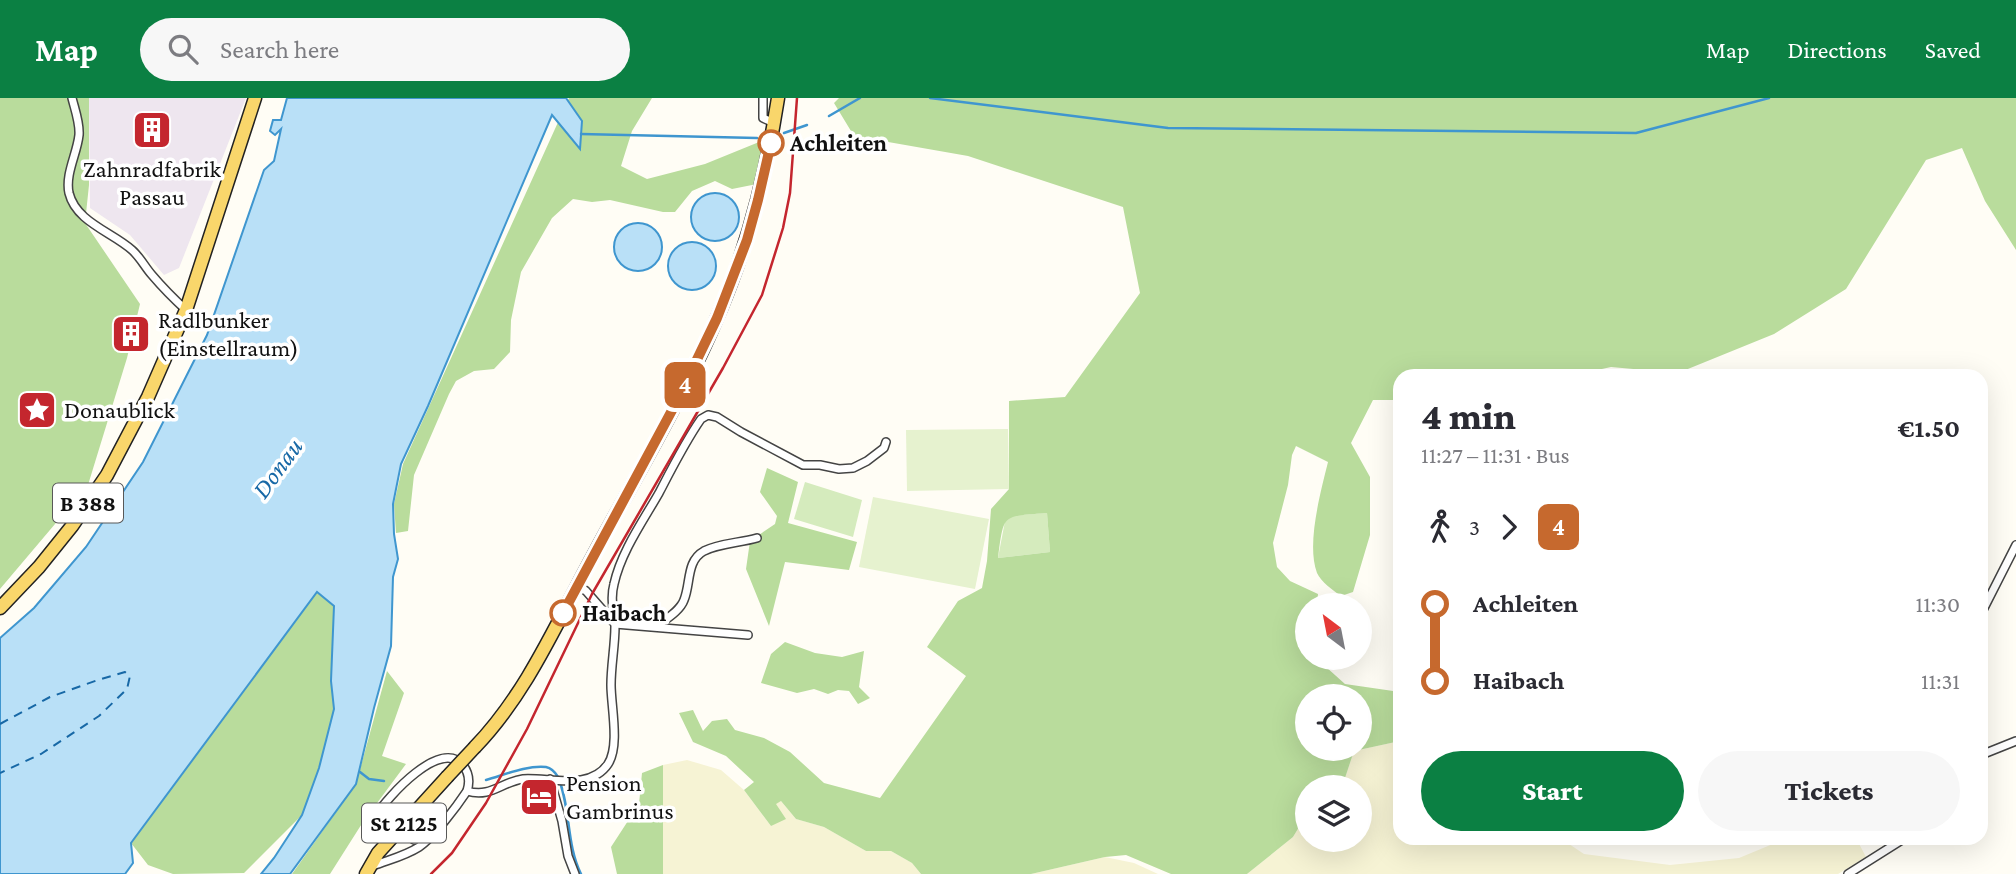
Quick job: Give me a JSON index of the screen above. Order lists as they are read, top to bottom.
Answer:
{
  "streets": {
    "main road": ["B 388", "St 2125"]
  },
  "water": ["Donau"],
  "places": {
    "building": ["Zahnradfabrik Passau", "Radlbunker (Einstellraum)"],
    "other": ["Achleiten", "Haibach"],
    "place": ["Donaublick"],
    "hotel": ["Pension Gambrinus"]
  },
  "lines": ["bus line 4"],
  "north": "top left",
  "page": {
    "header": "Map",
    "search": "Search here",
    "nav": ["Map", "Directions", "Saved"],
    "on_map": "4",
    "heading": ["4 min", "11:27 – 11:31 · Bus", "€1.50"],
    "legs": ["3", "4"],
    "list": [
      {
        "name": "Achleiten",
        "value": "11:30"
      },
      {
        "name": "Haibach",
        "value": "11:31"
      }
    ],
    "buttons": ["Start", "Tickets"]
  }
}
